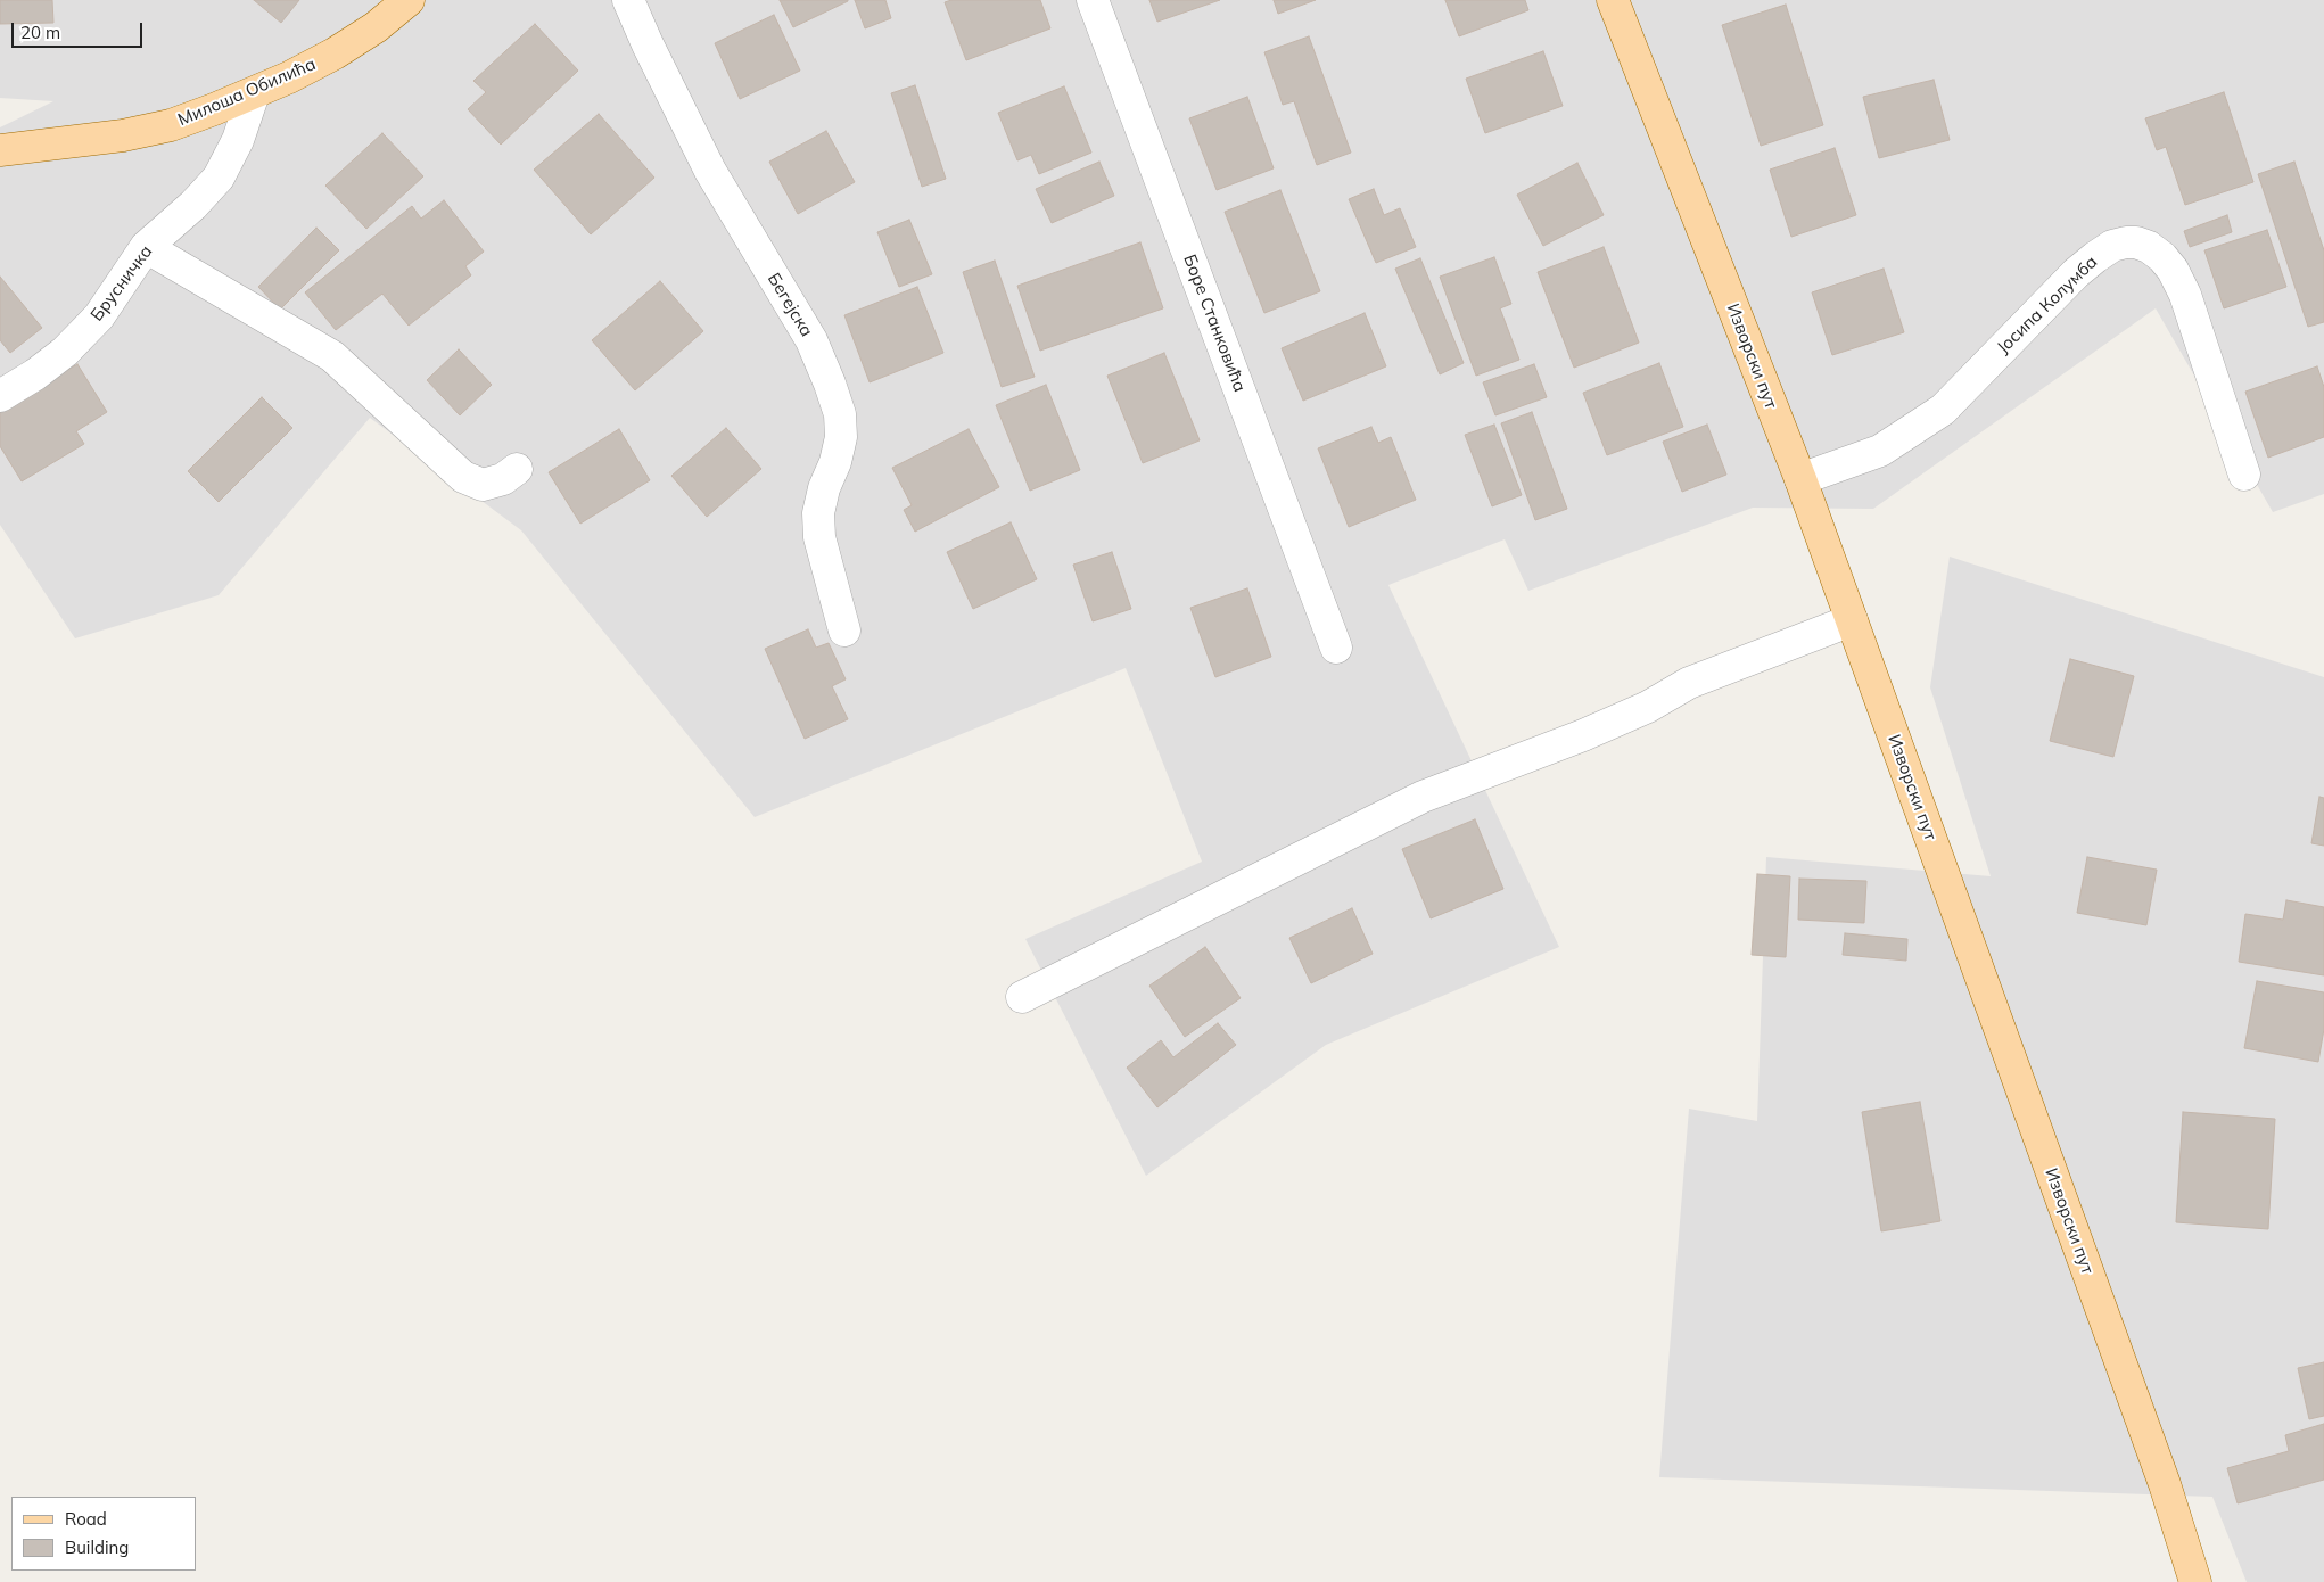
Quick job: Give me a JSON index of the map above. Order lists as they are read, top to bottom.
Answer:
{
  "streets": {
    "main road": ["Милоша Обилића", "Изворски пут"],
    "street": [
      "Брусничка",
      "Бегејска",
      "Јосипа Колумба",
      "Боре Станковића"
    ]
  },
  "crossings": [
    ["Милоша Обилића", "Брусничка"],
    ["Јосипа Колумба", "Изворски пут"]
  ],
  "legend": ["Road", "Building"],
  "scale_bar": "20 m"
}
